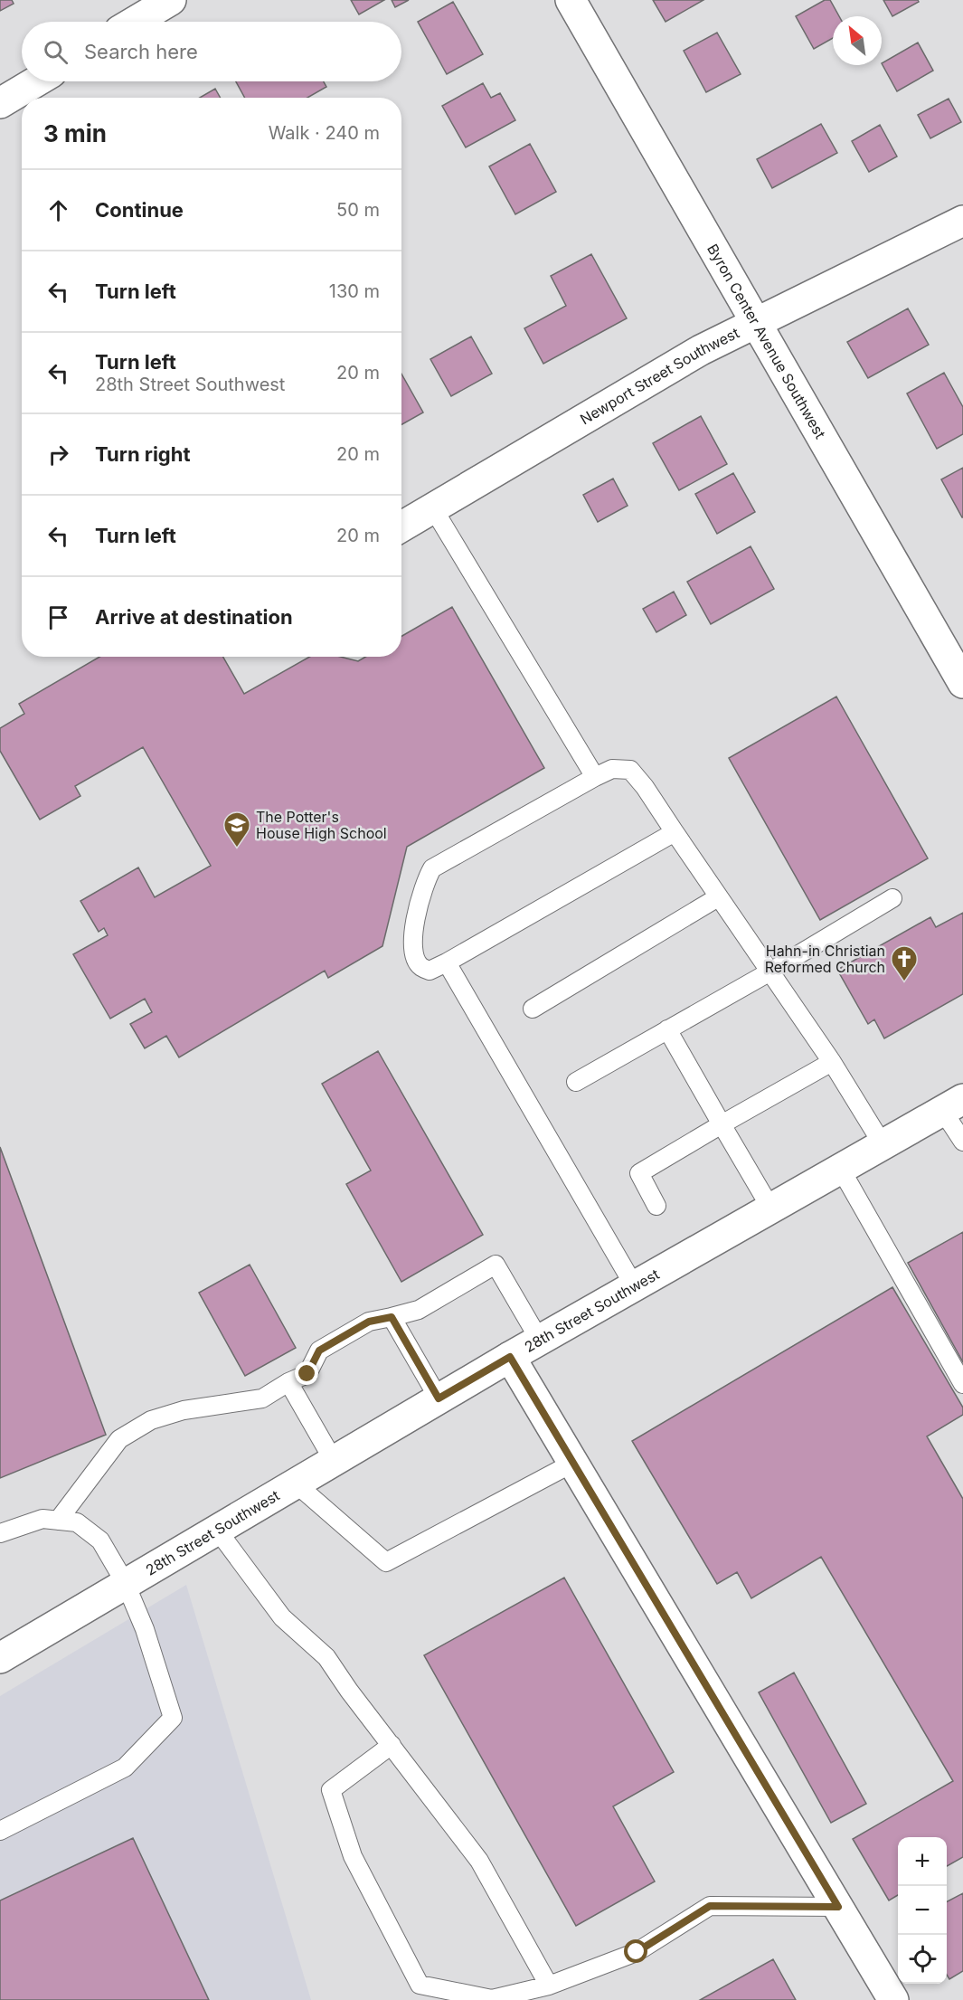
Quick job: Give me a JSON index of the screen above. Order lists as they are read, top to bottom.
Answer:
{
  "streets": {
    "main road": ["Byron Center Avenue Southwest", "Newport Street Southwest", "28th Street Southwest"]
  },
  "crossings": [
    ["Byron Center Avenue Southwest", "Newport Street Southwest"]
  ],
  "places": {
    "school or university": ["The Potter's House High School"],
    "church": ["Hahn-in Christian Reformed Church"]
  },
  "north": "top left",
  "page": {
    "search": "Search here",
    "heading": ["3 min", "Walk · 240 m"],
    "list": [
      ["Continue", "50 m"],
      ["Turn left", "130 m"],
      ["Turn left", "28th Street Southwest", "20 m"],
      ["Turn right", "20 m"],
      ["Turn left", "20 m"],
      "Arrive at destination"
    ],
    "map_buttons": ["+", "−"]
  }
}
